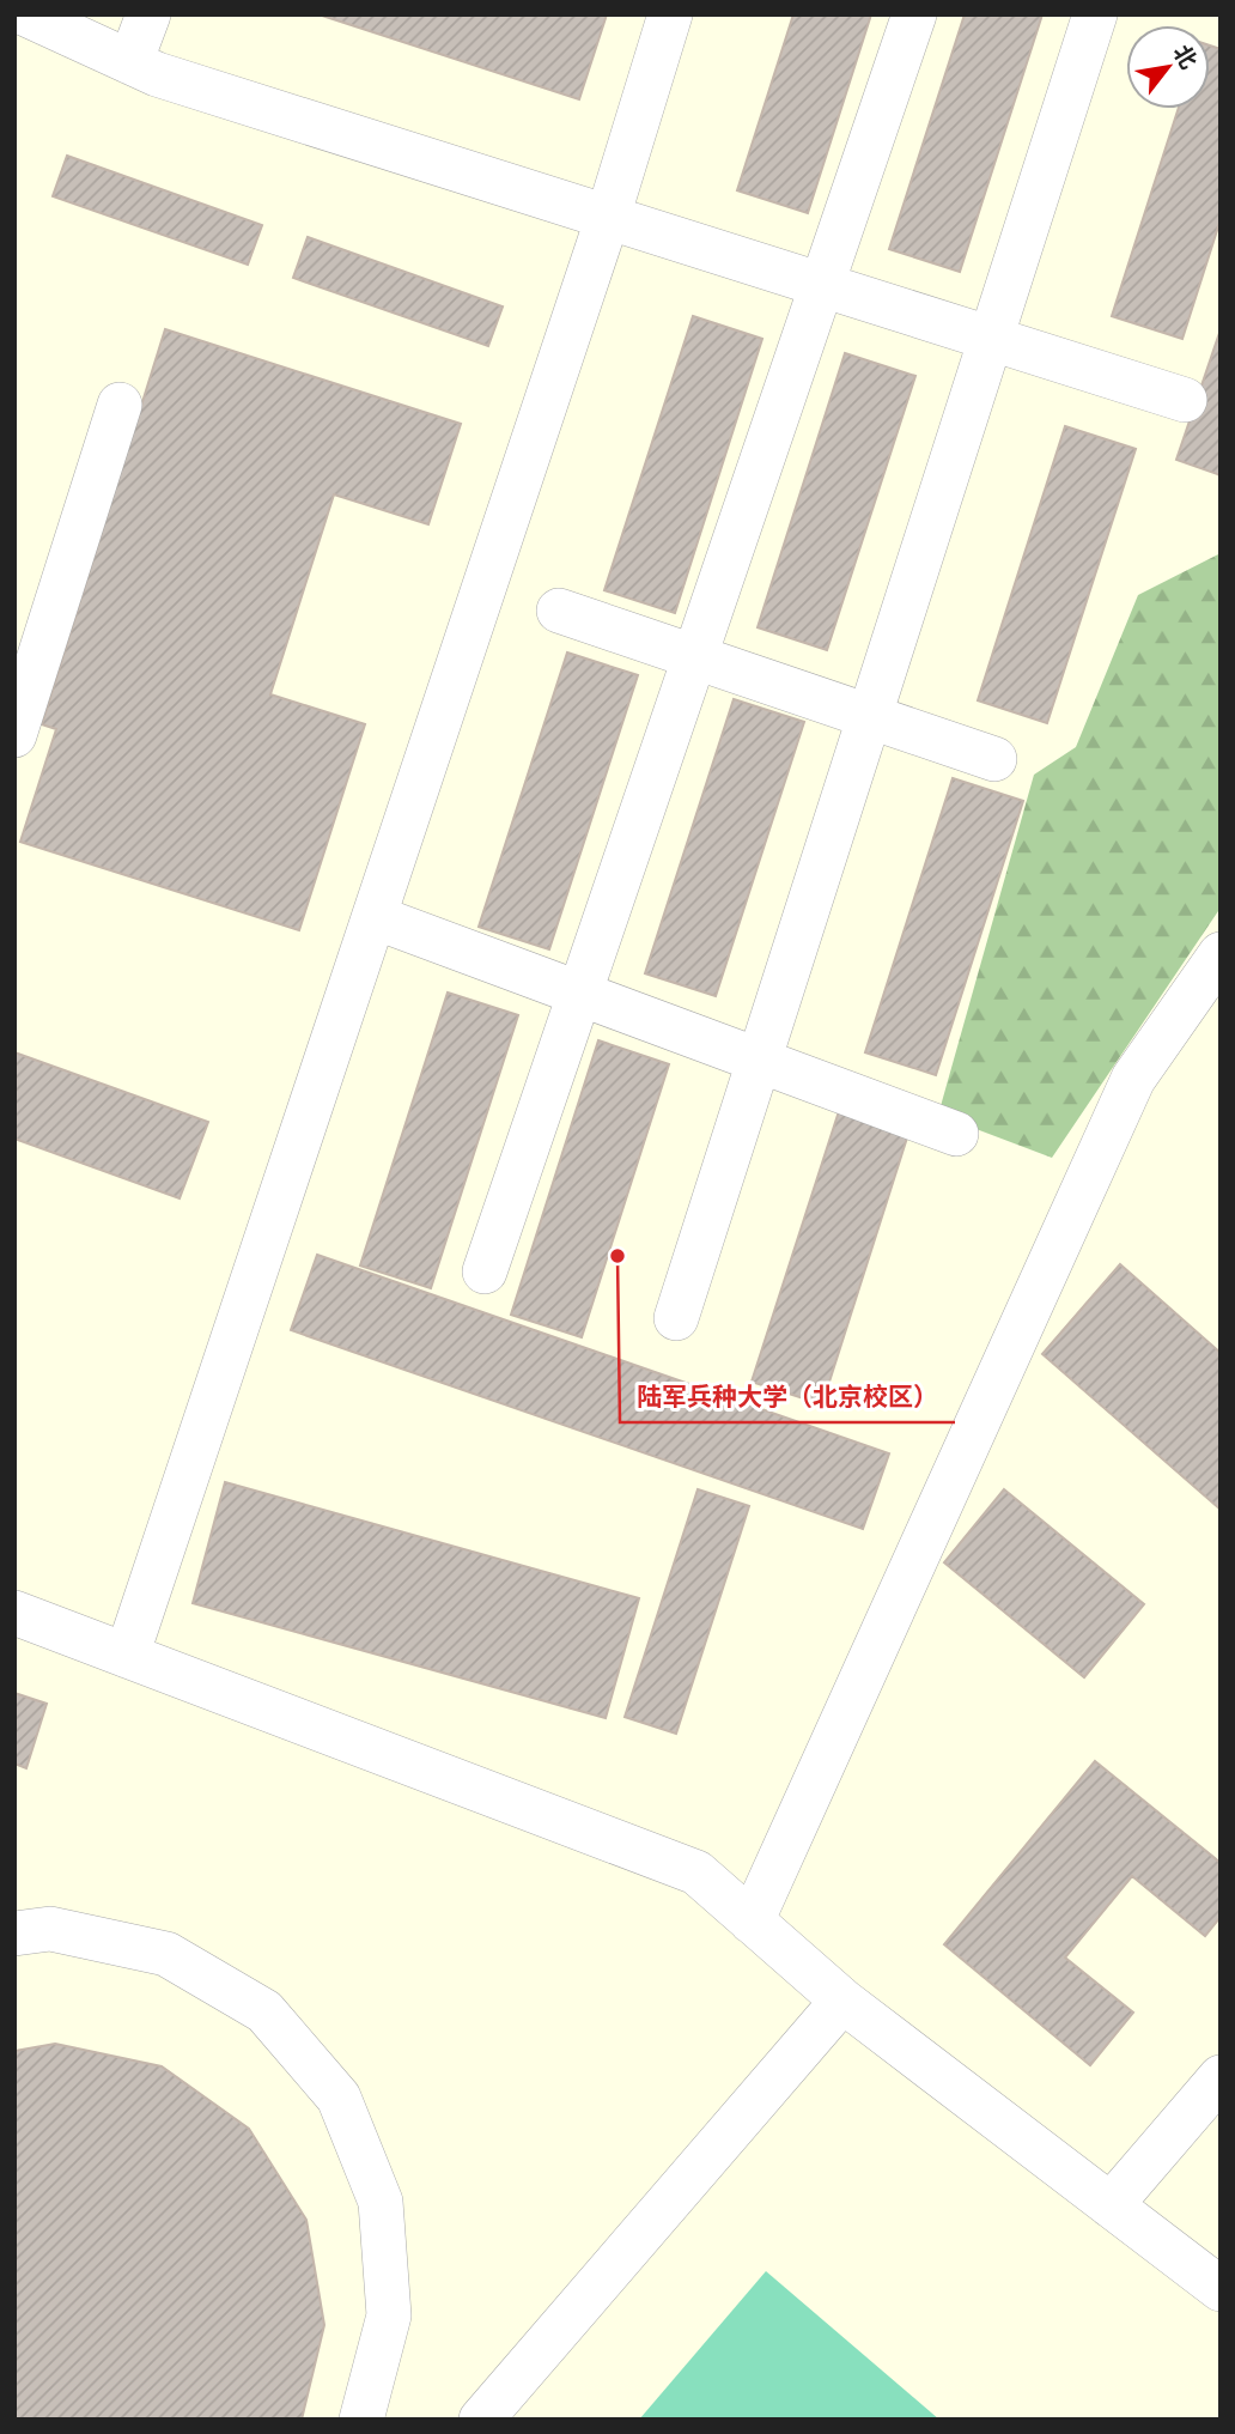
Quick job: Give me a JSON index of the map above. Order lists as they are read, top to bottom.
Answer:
{
  "places": ["陆军兵种大学（北京校区）"],
  "north": "top right"
}
